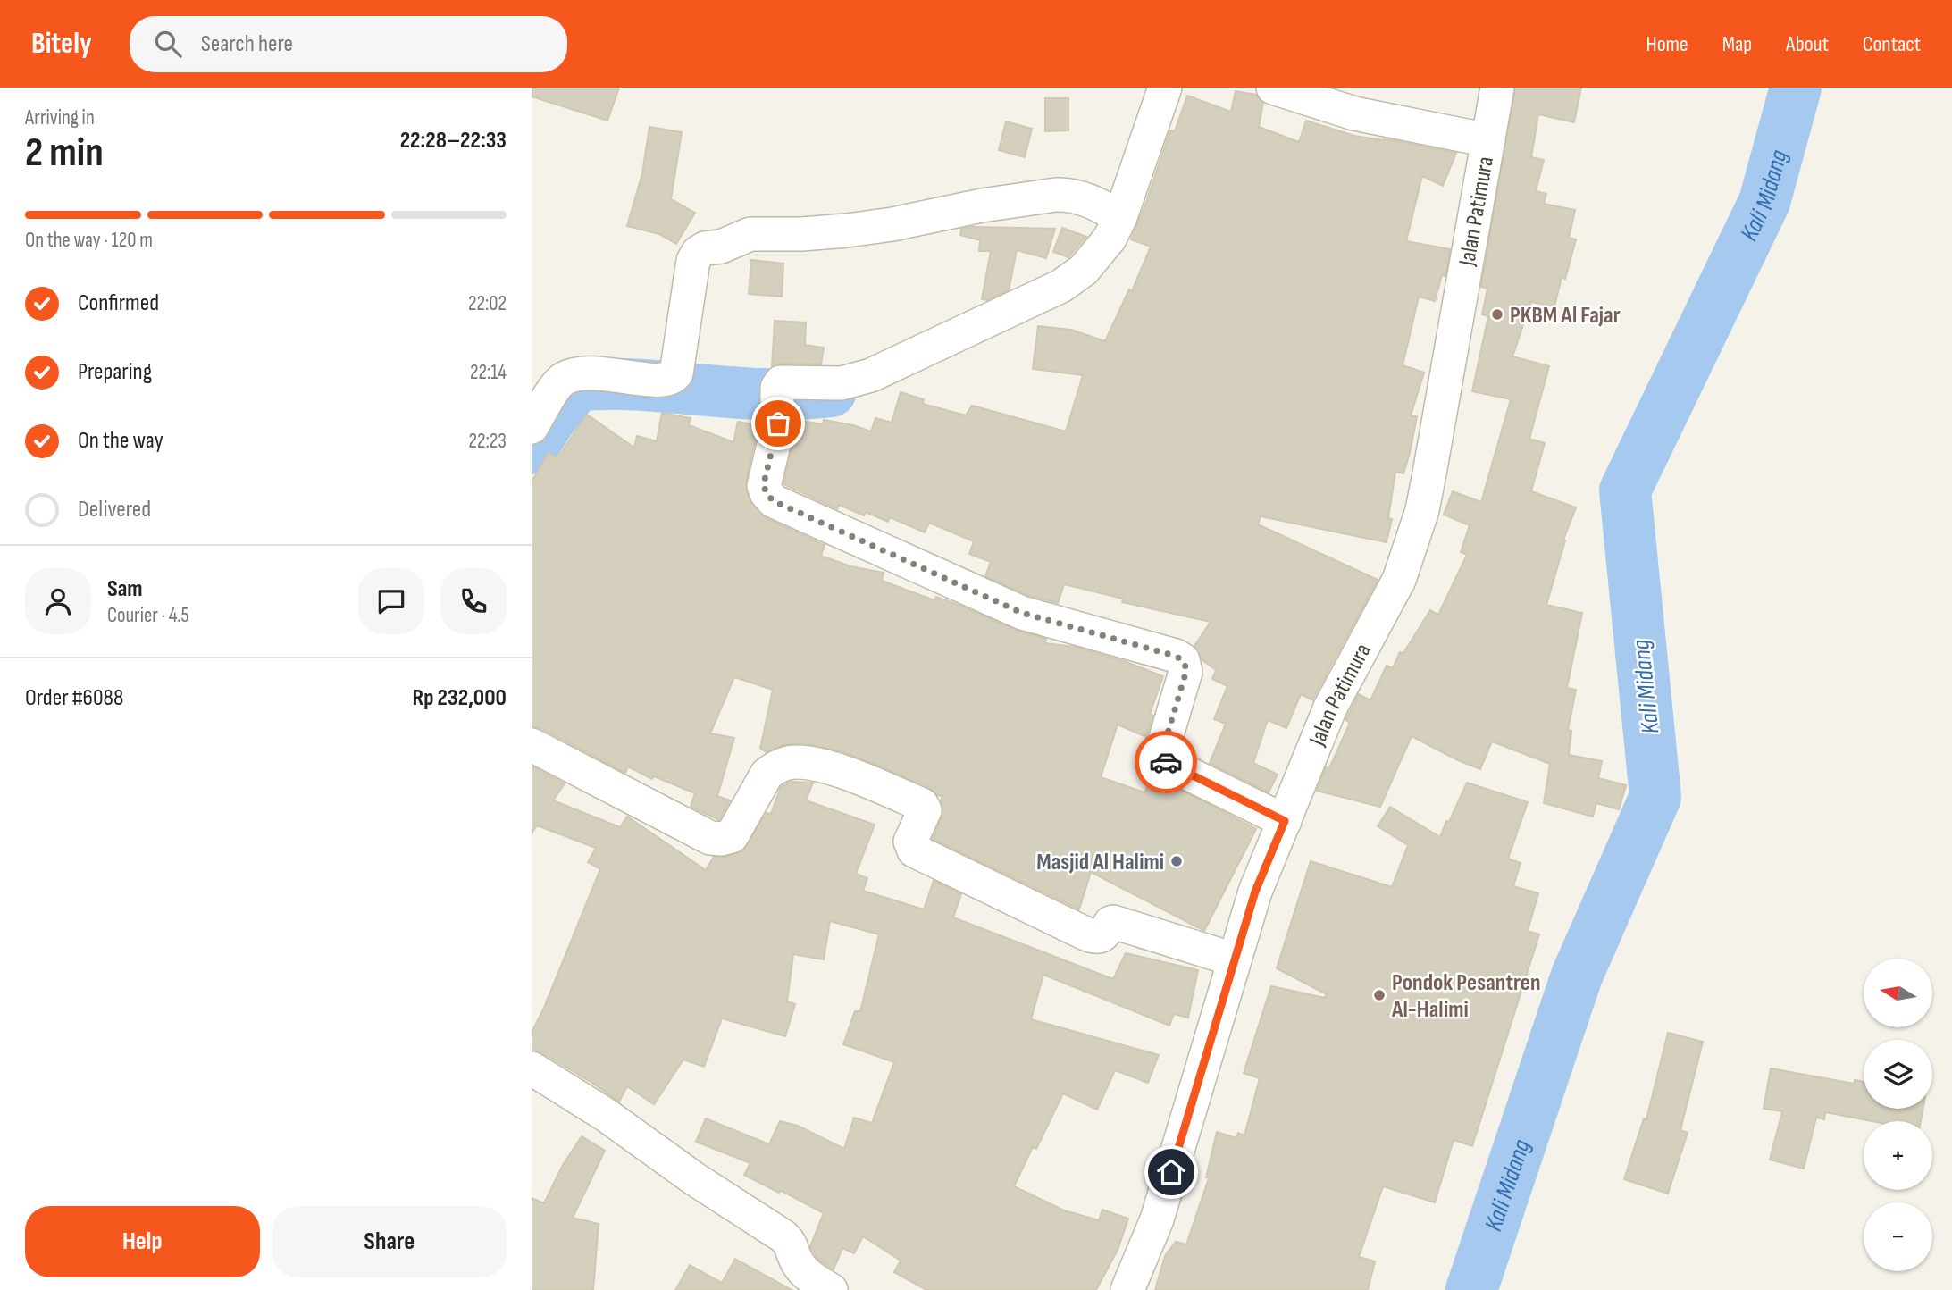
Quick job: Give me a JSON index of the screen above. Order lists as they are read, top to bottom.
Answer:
{
  "streets": {
    "street": ["Jalan Patimura"]
  },
  "water": ["Kali Midang"],
  "places": ["PKBM Al Fajar", "Masjid Al Halimi", "Pondok Pesantren Al-Halimi"],
  "north": "left",
  "page": {
    "header": "Bitely",
    "search": "Search here",
    "nav": [
      "Home",
      "Map",
      "About",
      "Contact"
    ],
    "heading": ["2 min", "Arriving in", "22:28–22:33"],
    "panel": [
      "Sam",
      "Courier · 4.5",
      "Order #6088",
      "Rp 232,000"
    ],
    "bar": "On the way · 120 m",
    "list": [
      ["Confirmed", "22:02"],
      ["Preparing", "22:14"],
      ["On the way", "22:23"],
      "Delivered"
    ],
    "map_buttons": ["+", "−"],
    "buttons": ["Help", "Share"]
  }
}
